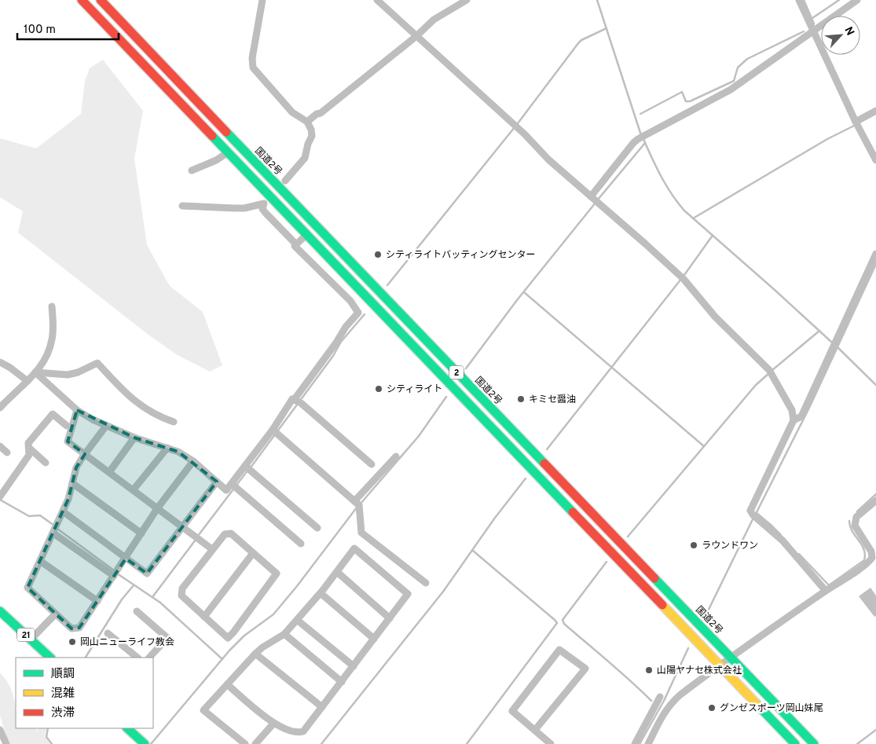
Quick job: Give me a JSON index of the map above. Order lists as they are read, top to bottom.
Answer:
{
  "streets": {
    "main road": ["国道2号", "2", "21"]
  },
  "places": [
    "シティライトバッティングセンター",
    "シティライト",
    "キミセ醤油",
    "ラウンドワン",
    "岡山ニューライフ教会",
    "山陽ヤナセ株式会社",
    "グンゼスポーツ岡山妹尾"
  ],
  "legend": ["順調", "混雑", "渋滞"],
  "scale_bar": "100 m",
  "north": "top right"
}
